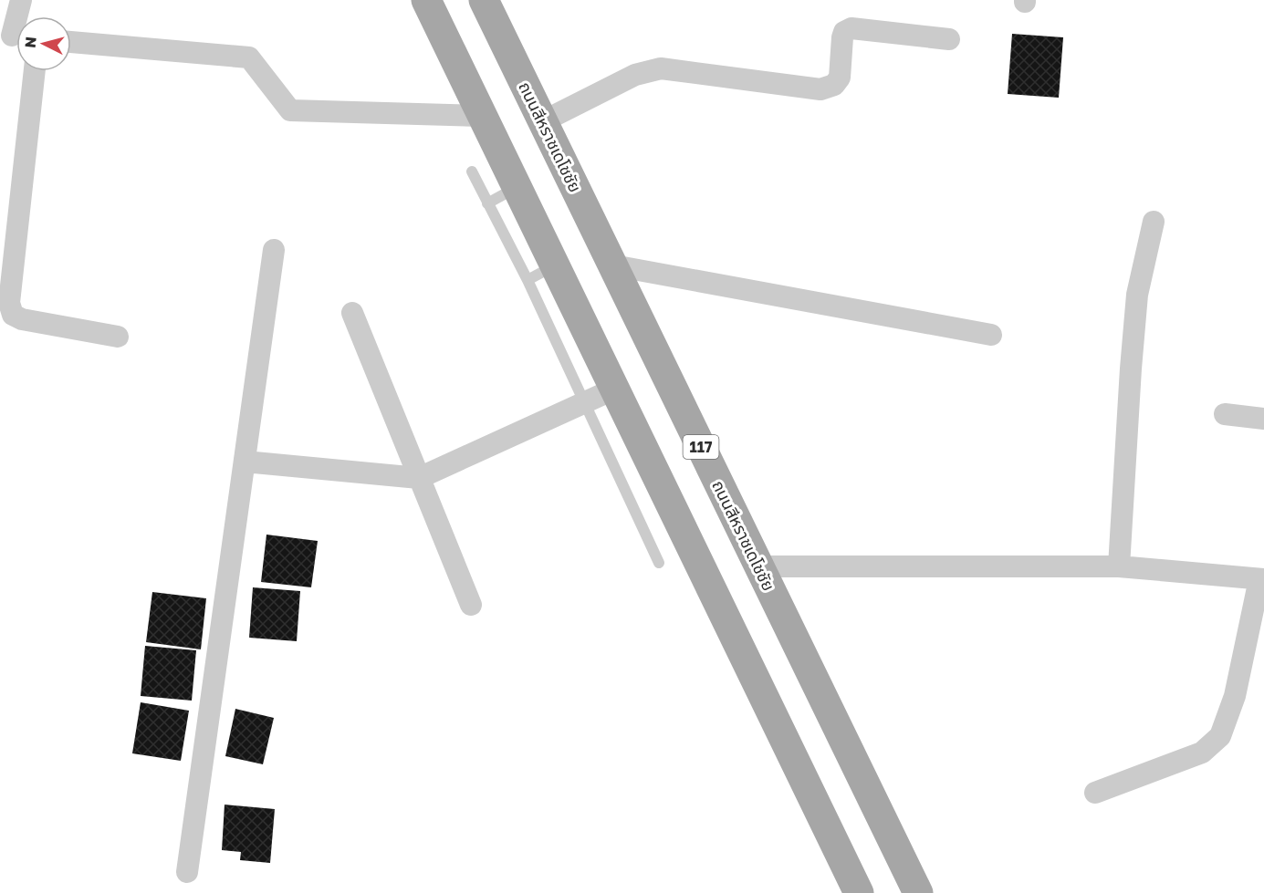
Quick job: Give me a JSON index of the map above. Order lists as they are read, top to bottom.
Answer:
{
  "streets": {
    "main road": ["ถนนสีหราชเดโชชัย", "117"]
  },
  "north": "left"
}
